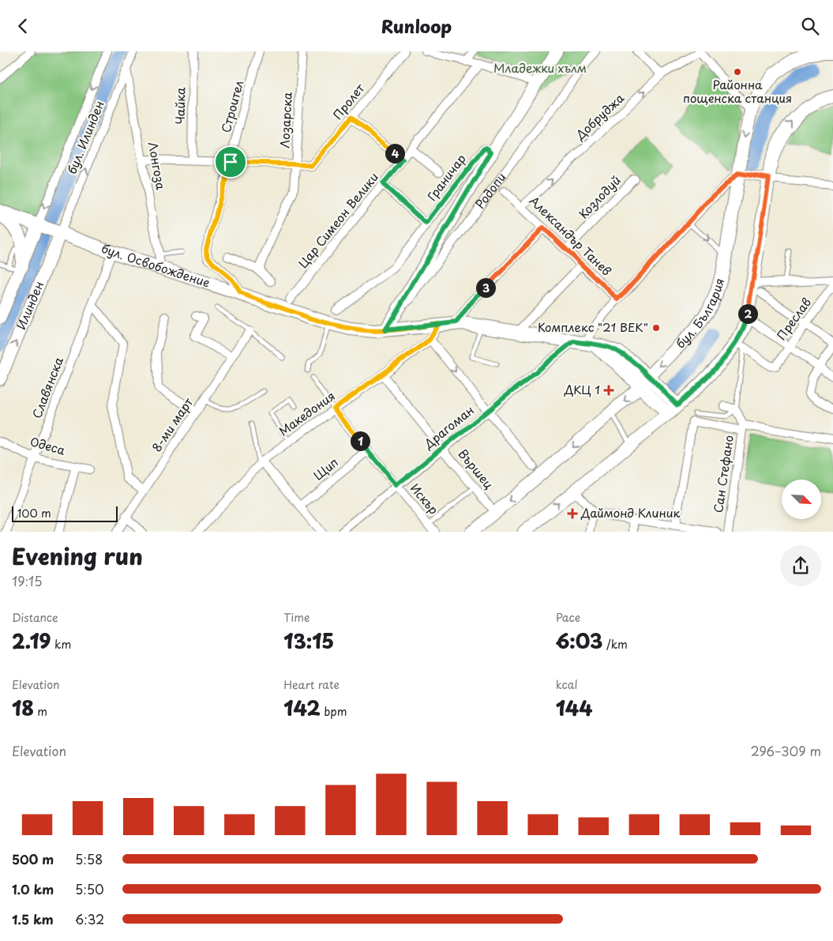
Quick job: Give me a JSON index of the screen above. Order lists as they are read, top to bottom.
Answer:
{
  "streets": {
    "main road": ["бул. Освобождение", "бул. България"],
    "street": [
      "Пролет",
      "Чайка",
      "Строител",
      "Добруджа",
      "Лозарска",
      "бул. Илинден",
      "Лонгоза",
      "Граничар",
      "Родопи",
      "Козлодуй",
      "Цар Симеон Велики",
      "Александър Танев",
      "Илинден",
      "Преслав",
      "Славянска",
      "Македония",
      "8-ми март",
      "Драгоман",
      "Одеса",
      "Щип",
      "Вършец",
      "Сан Стефано",
      "Искър"
    ]
  },
  "crossings": [
    ["Пролет", "Лозарска"],
    ["Строител", "бул. Освобождение"],
    ["Добруджа", "Александър Танев"],
    ["бул. Илинден", "Лонгоза"],
    ["бул. Илинден", "бул. Освобождение"],
    ["бул. Илинден", "Илинден"],
    ["Лонгоза", "бул. Освобождение"],
    ["Родопи", "бул. Освобождение"],
    ["Козлодуй", "Александър Танев"],
    ["бул. Освобождение", "Илинден"],
    ["бул. Освобождение", "бул. България"],
    ["бул. Освобождение", "Славянска"],
    ["бул. Освобождение", "Македония"],
    ["бул. Освобождение", "Драгоман"],
    ["Славянска", "Одеса"],
    ["Македония", "Вършец"],
    ["Македония", "Искър"],
    ["Драгоман", "Вършец"],
    ["Драгоман", "Искър"],
    ["Щип", "Искър"]
  ],
  "parks": ["Младежки хълм"],
  "places": {
    "other": ["Районна пощенска станция", "Комплекс \"21 ВЕК\""],
    "health": ["ДКЦ 1", "Даймонд Клиник"]
  },
  "scale_bar": "100 m",
  "north": "bottom right",
  "page": {
    "header": "Runloop",
    "pins": [
      "4",
      "3",
      "2",
      "1"
    ],
    "scale": "100 m",
    "heading": ["Evening run", "19:15"],
    "stats": [
      ["Distance", "2.19 km"],
      ["Time", "13:15"],
      ["Pace", "6:03 /km"],
      ["Elevation", "18 m"],
      ["Heart rate", "142 bpm"],
      ["kcal", "144"]
    ],
    "chart": ["Elevation", "296–309 m"],
    "list": [
      {
        "name": "500 m",
        "note": "5:58"
      },
      {
        "name": "1.0 km",
        "note": "5:50"
      },
      {
        "name": "1.5 km",
        "note": "6:32"
      }
    ]
  }
}
